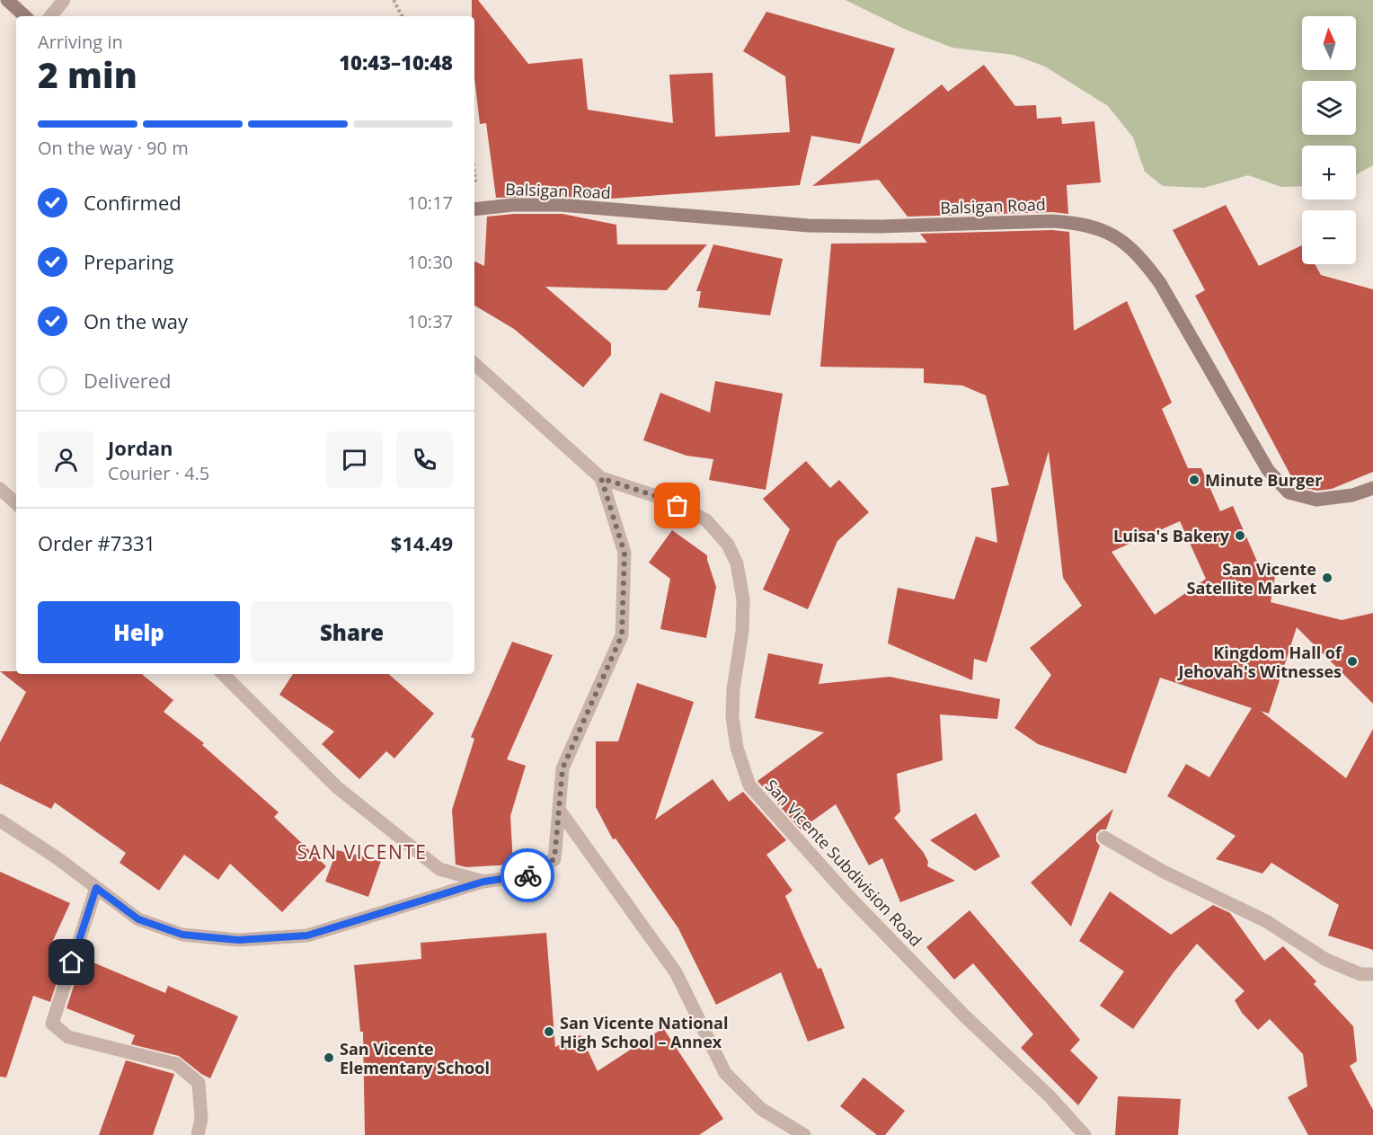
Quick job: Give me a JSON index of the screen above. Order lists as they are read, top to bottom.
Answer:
{
  "streets": {
    "street": ["Balsigan Road", "San Vicente Subdivision Road"]
  },
  "districts": ["SAN VICENTE"],
  "places": [
    "Minute Burger",
    "Luisa's Bakery",
    "San Vicente Satellite Market",
    "Kingdom Hall of Jehovah's Witnesses",
    "San Vicente National High School – Annex",
    "San Vicente Elementary School"
  ],
  "north": "top",
  "page": {
    "map_buttons": ["+", "−"],
    "heading": ["2 min", "Arriving in", "10:43–10:48"],
    "panel": [
      "Jordan",
      "Courier · 4.5",
      "Order #7331",
      "$14.49"
    ],
    "bar": "On the way · 90 m",
    "list": [
      ["Confirmed", "10:17"],
      ["Preparing", "10:30"],
      ["On the way", "10:37"],
      "Delivered"
    ],
    "buttons": ["Help", "Share"]
  }
}
